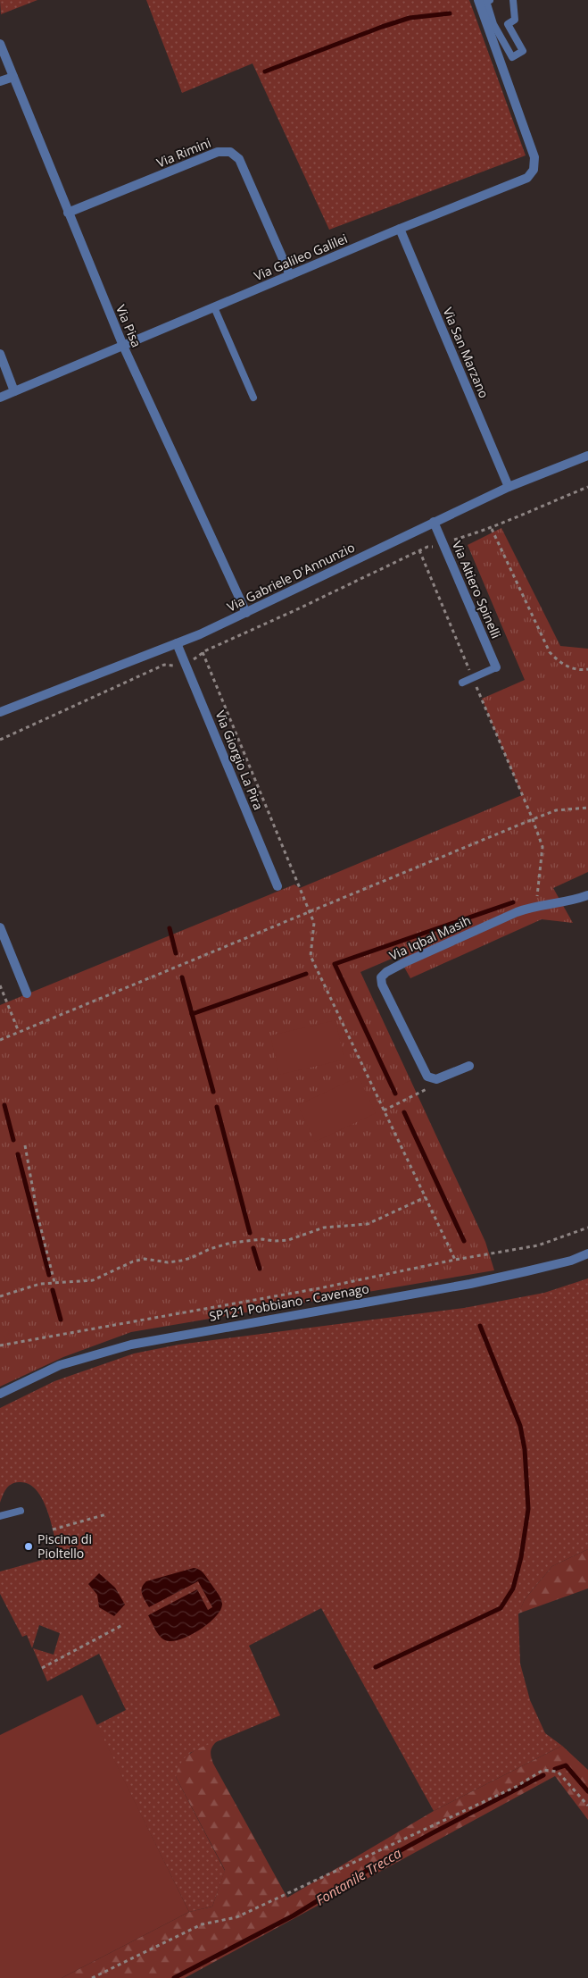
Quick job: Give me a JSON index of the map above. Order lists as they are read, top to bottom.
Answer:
{
  "streets": {
    "street": [
      "Via Rimini",
      "Via Galileo Galilei",
      "Via Pisa",
      "Via San Marzano",
      "Via Gabriele D'Annunzio",
      "Via Altiero Spinelli",
      "Via Giorgio La Pira",
      "Via Iqbal Masih",
      "SP121 Pobbiano - Cavenago"
    ]
  },
  "crossings": [
    ["Via Rimini", "Via Galileo Galilei"],
    ["Via Rimini", "Via Pisa"],
    ["Via Galileo Galilei", "Via Pisa"],
    ["Via Galileo Galilei", "Via San Marzano"],
    ["Via Pisa", "Via Gabriele D'Annunzio"],
    ["Via San Marzano", "Via Gabriele D'Annunzio"],
    ["Via Gabriele D'Annunzio", "Via Altiero Spinelli"],
    ["Via Gabriele D'Annunzio", "Via Giorgio La Pira"]
  ],
  "water": ["Fontanile Trecca"],
  "places": ["Piscina di Pioltello"]
}
